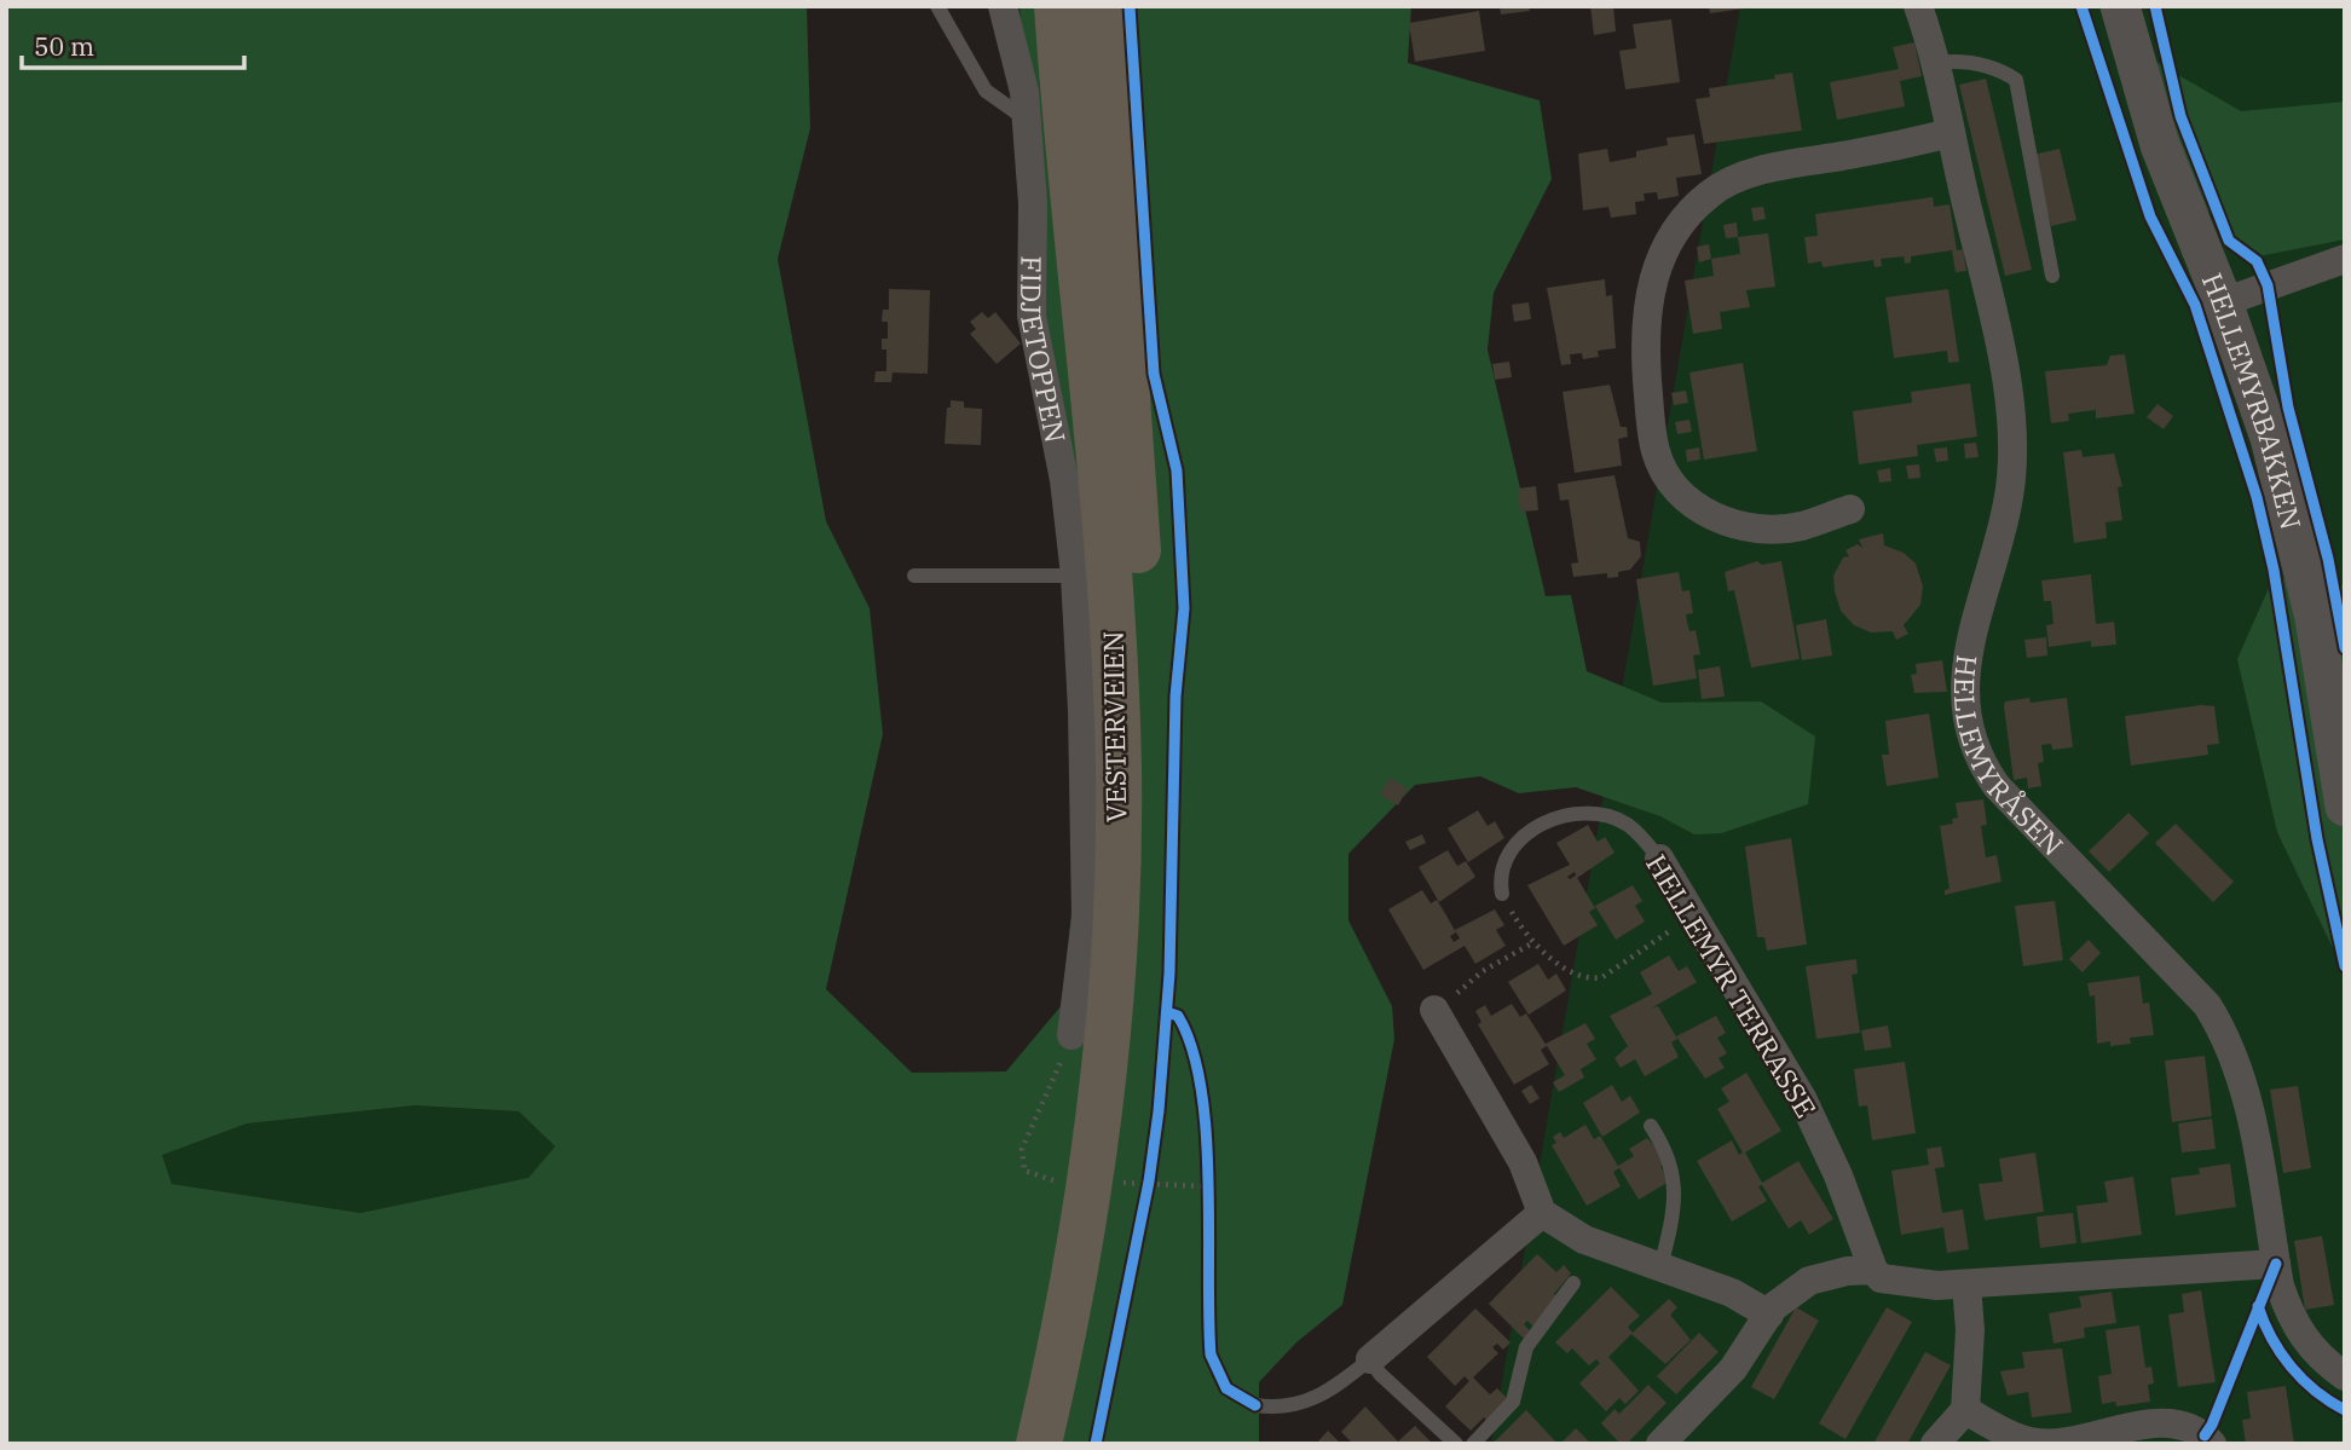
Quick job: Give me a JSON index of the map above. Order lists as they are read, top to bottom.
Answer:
{
  "streets": {
    "highway": ["VESTERVEIEN"],
    "street": [
      "FIDJETOPPEN",
      "HELLEMYRBAKKEN",
      "HELLEMYRÅSEN",
      "HELLEMYR TERRASSE"
    ]
  },
  "scale_bar": "50 m"
}
